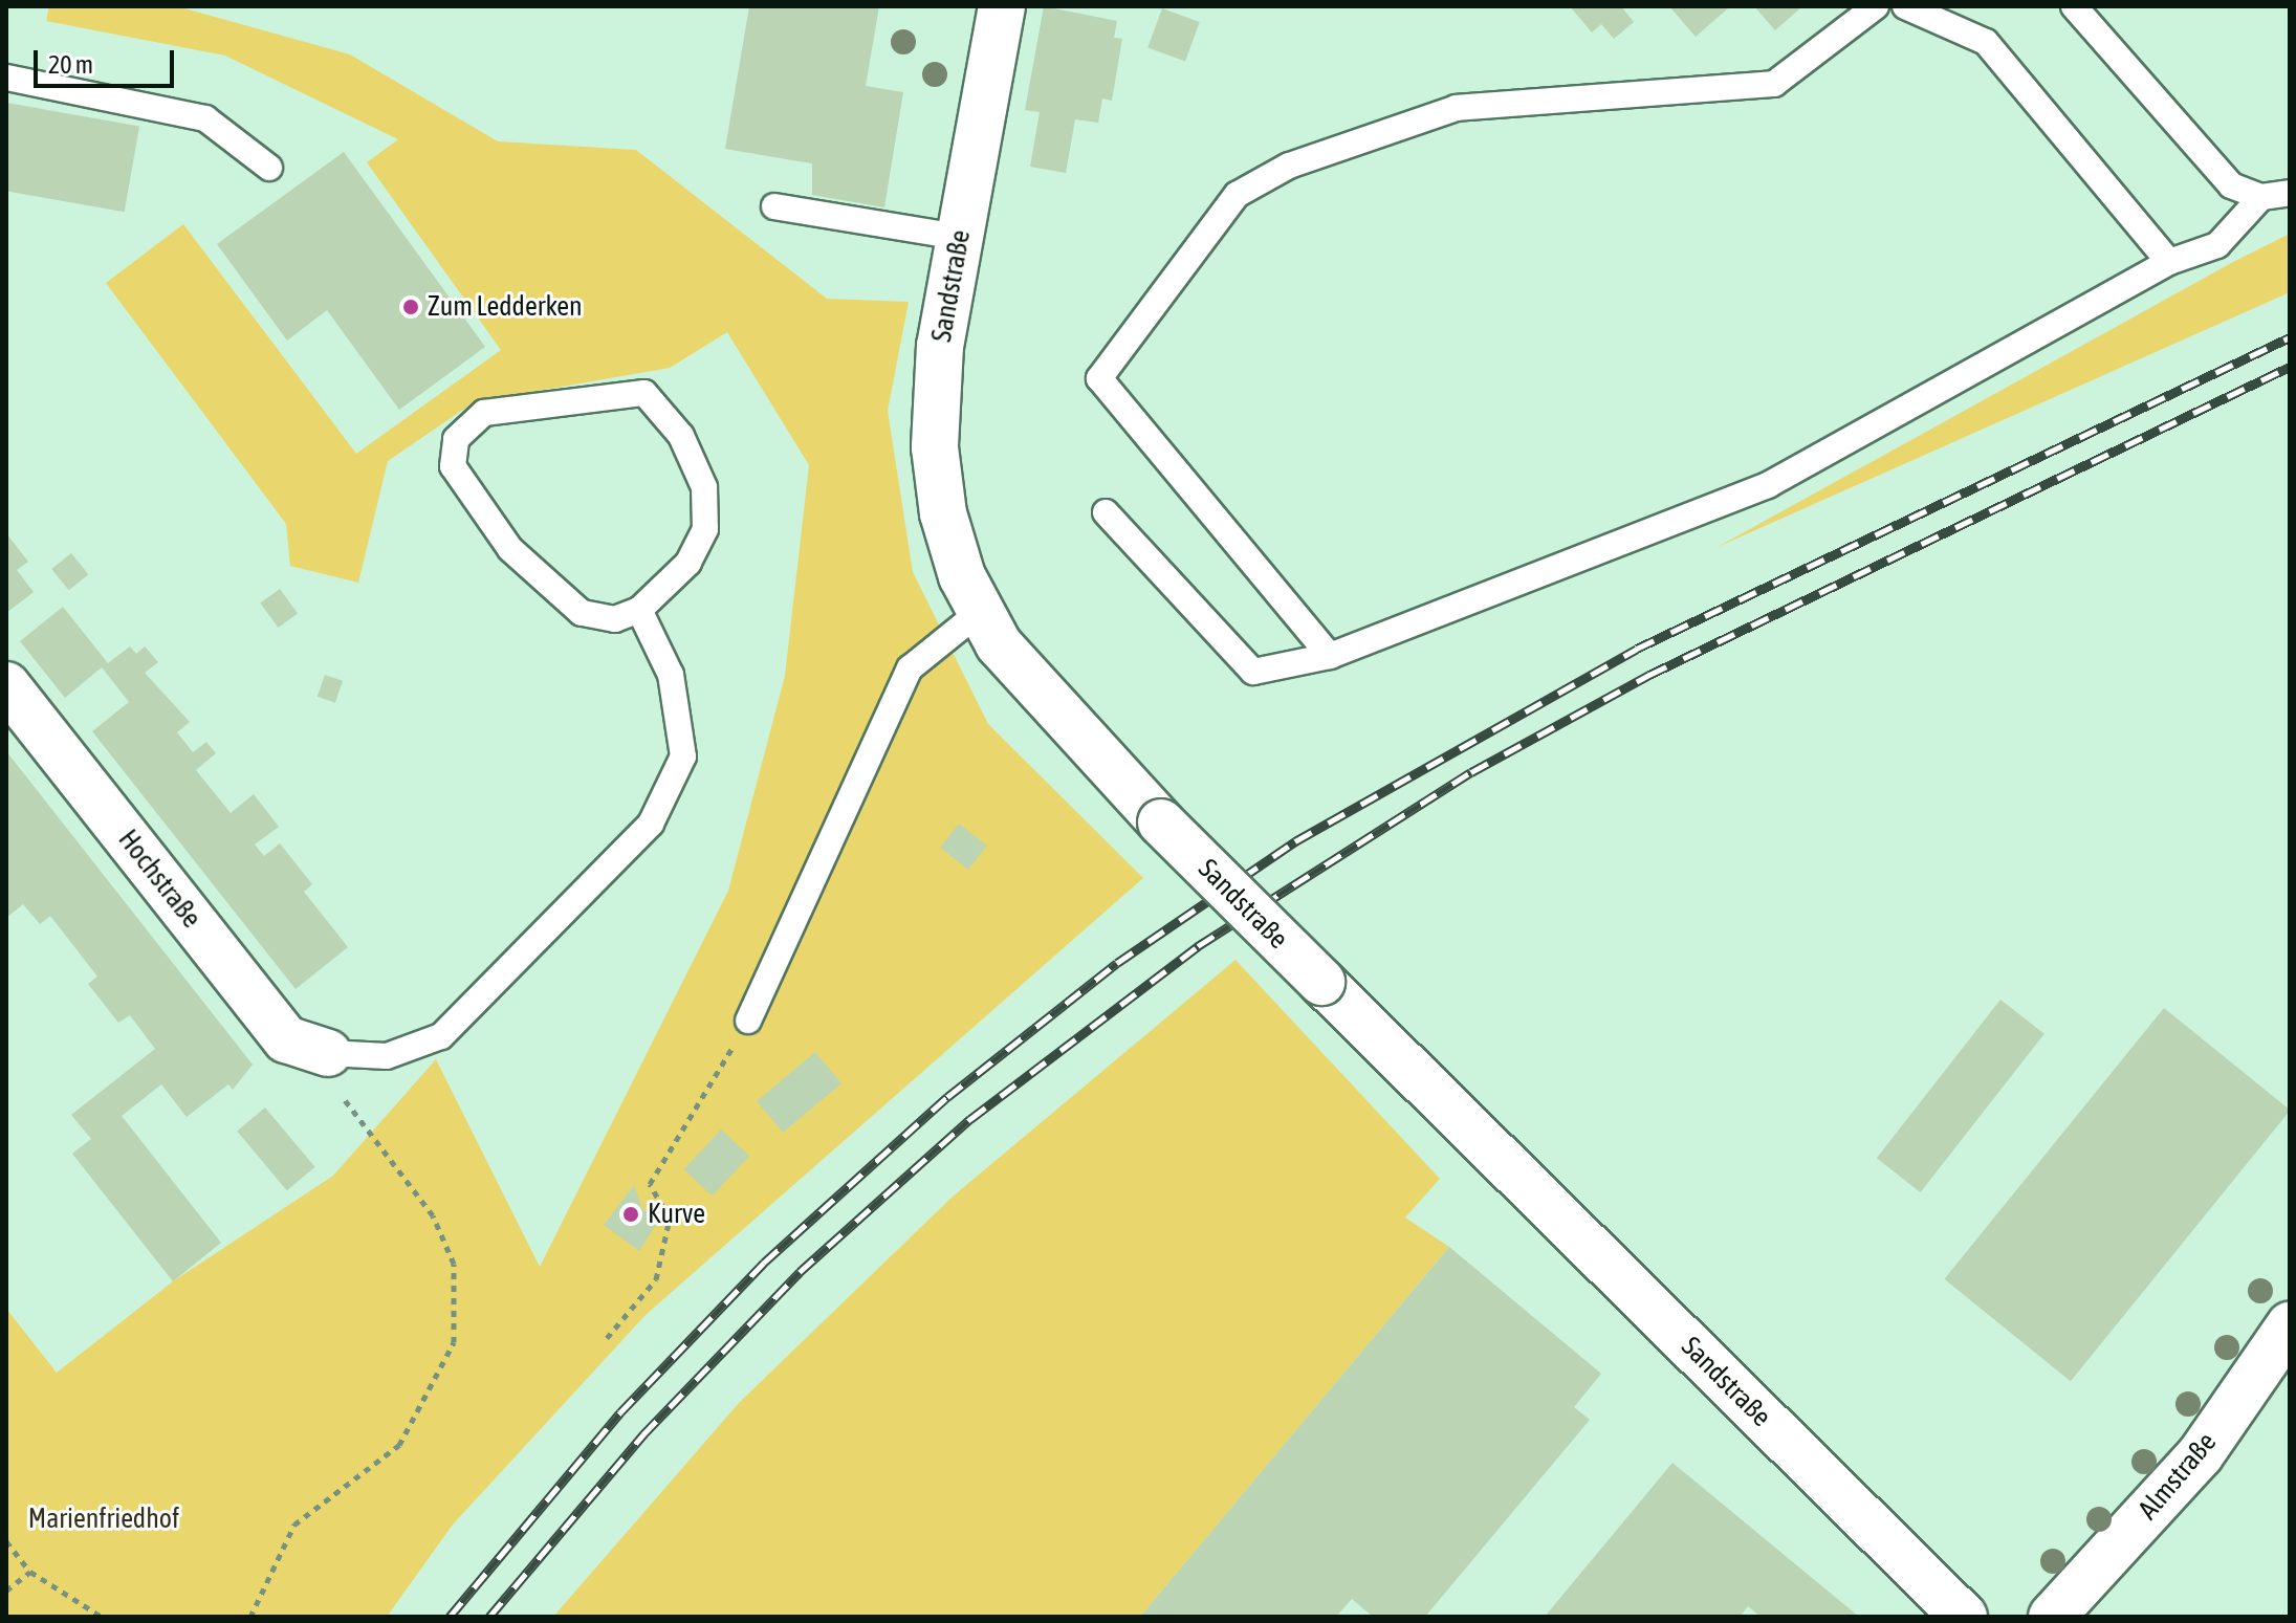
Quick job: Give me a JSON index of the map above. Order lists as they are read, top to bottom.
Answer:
{
  "streets": {
    "street": ["Sandstraße", "Hochstraße", "Almstraße"]
  },
  "parks": ["Marienfriedhof"],
  "places": ["Zum Ledderken", "Kurve"],
  "scale_bar": "20 m"
}
